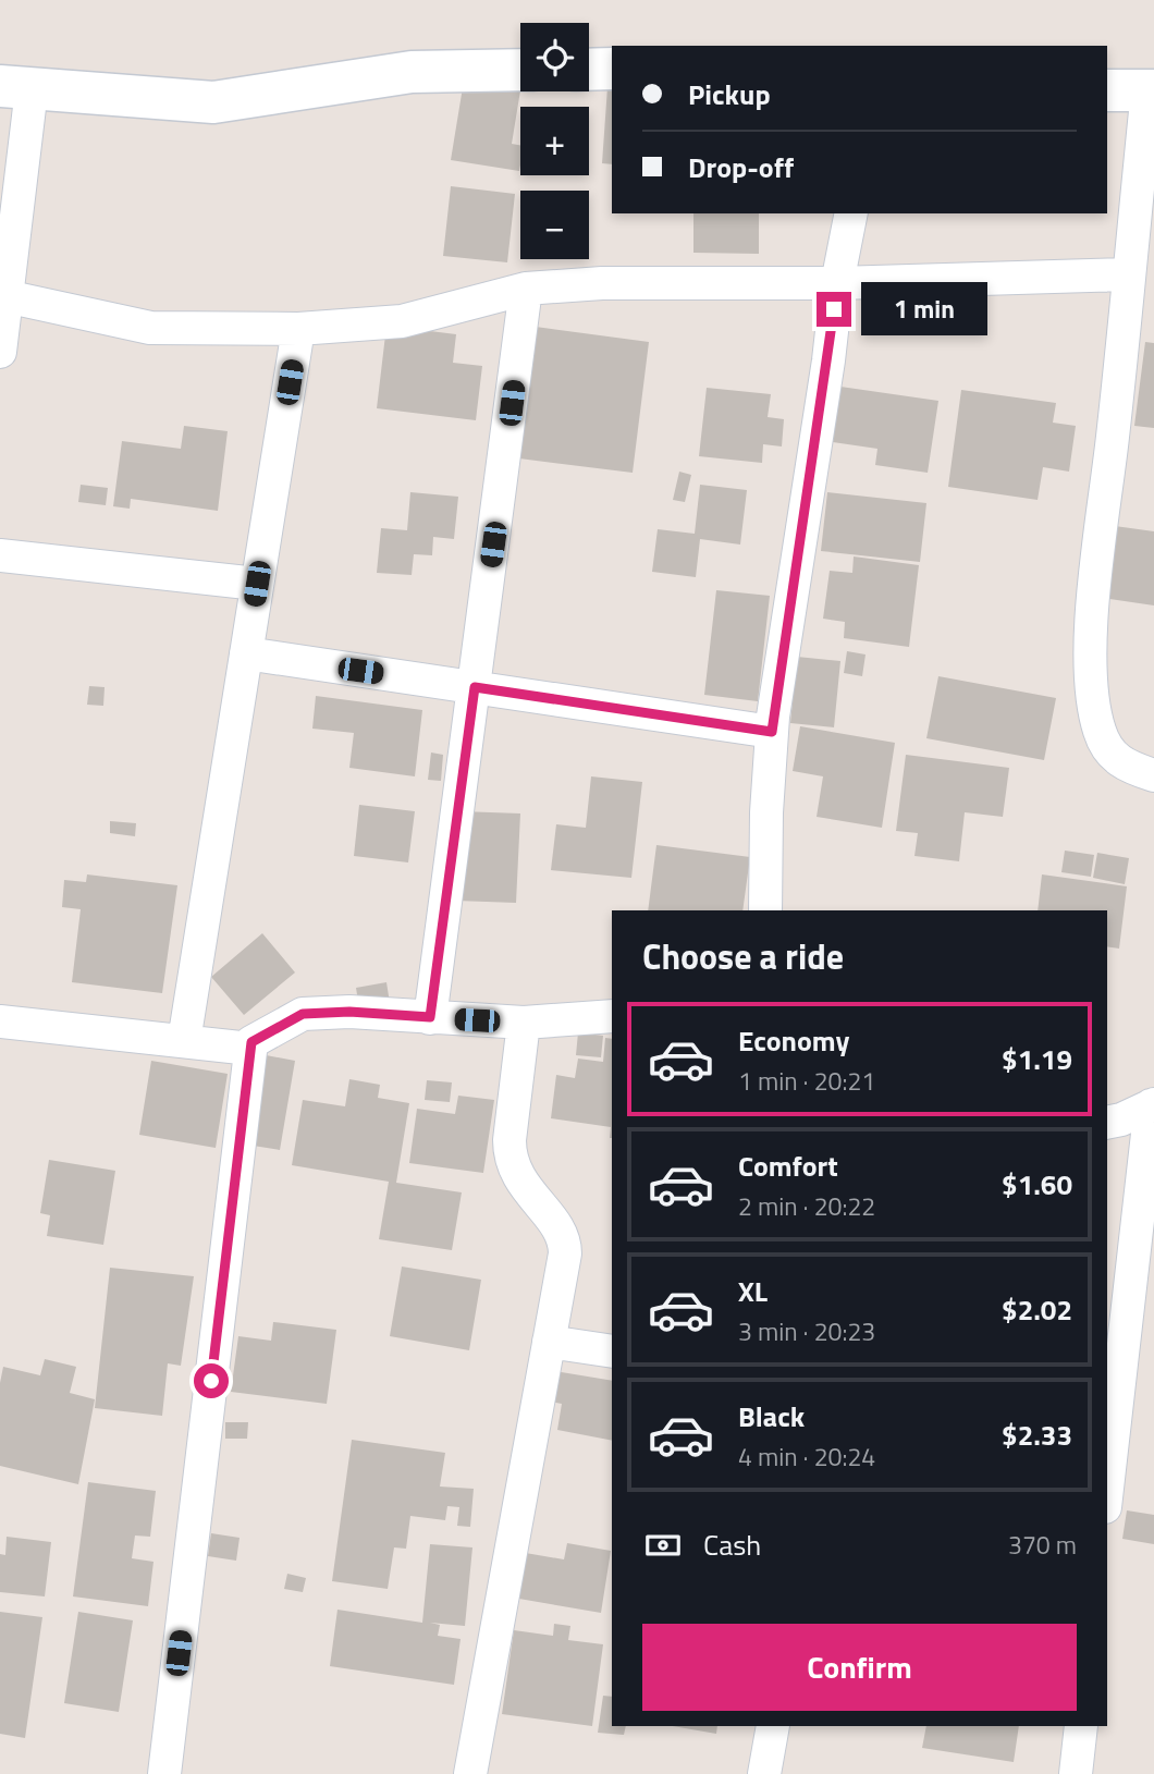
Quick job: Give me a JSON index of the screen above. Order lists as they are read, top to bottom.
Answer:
{
  "page": {
    "map_buttons": ["+", "−"],
    "banner": ["Pickup", "Drop-off"],
    "bubble": "1 min",
    "heading": "Choose a ride",
    "list": [
      {
        "name": "Economy",
        "note": "1 min · 20:21",
        "value": "$1.19"
      },
      {
        "name": "Comfort",
        "note": "2 min · 20:22",
        "value": "$1.60"
      },
      {
        "name": "XL",
        "note": "3 min · 20:23",
        "value": "$2.02"
      },
      {
        "name": "Black",
        "note": "4 min · 20:24",
        "value": "$2.33"
      }
    ],
    "pay": ["Cash", "370 m"],
    "buttons": "Confirm"
  }
}
